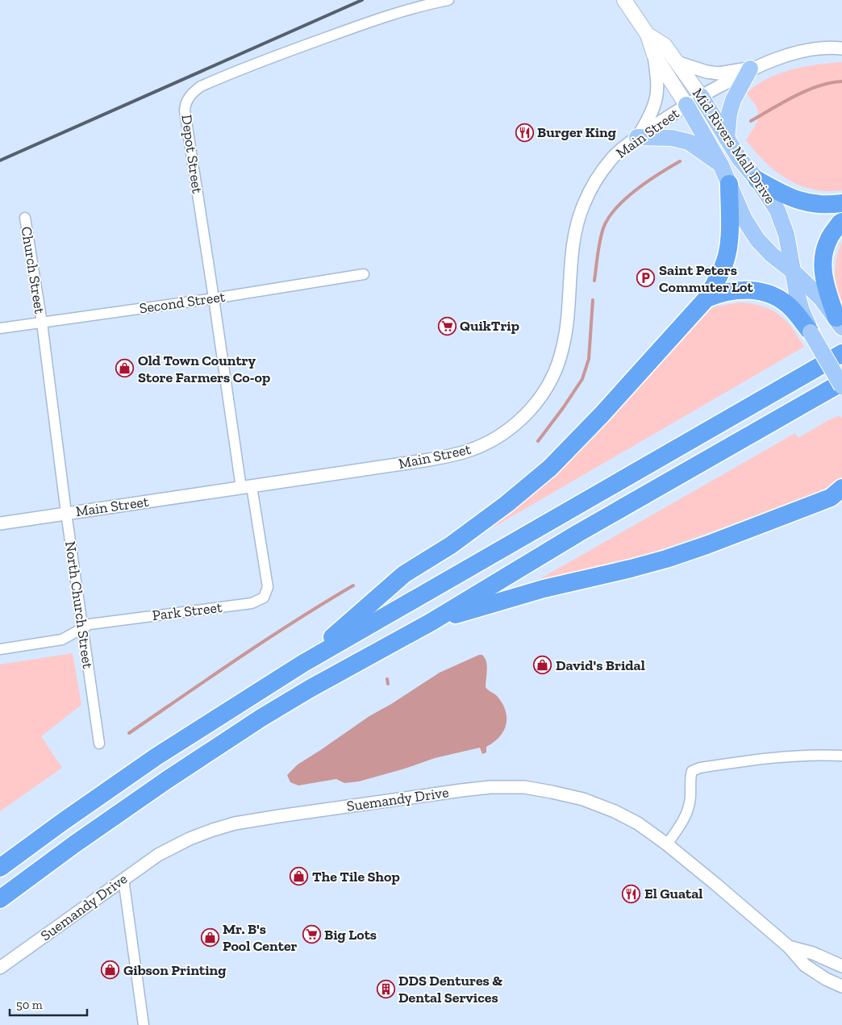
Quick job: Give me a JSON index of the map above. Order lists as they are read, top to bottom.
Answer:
{
  "streets": {
    "main road": ["Mid Rivers Mall Drive"],
    "street": [
      "Main Street",
      "Depot Street",
      "Church Street",
      "Second Street",
      "North Church Street",
      "Park Street",
      "Suemandy Drive"
    ]
  },
  "crossings": [
    ["Main Street", "Mid Rivers Mall Drive"],
    ["Main Street", "Depot Street"],
    ["Main Street", "North Church Street"],
    ["Main Street", "Park Street"],
    ["Depot Street", "Second Street"],
    ["Depot Street", "Park Street"],
    ["Church Street", "Second Street"],
    ["Church Street", "North Church Street"],
    ["Second Street", "North Church Street"],
    ["North Church Street", "Park Street"]
  ],
  "places": {
    "restaurant": ["Burger King", "El Guatal"],
    "parking": ["Saint Peters Commuter Lot"],
    "supermarket": ["QuikTrip", "Big Lots"],
    "shop": [
      "Old Town Country Store Farmers Co-op",
      "David's Bridal",
      "The Tile Shop",
      "Mr. B's Pool Center",
      "Gibson Printing"
    ],
    "building": ["DDS Dentures & Dental Services"]
  },
  "scale_bar": "50 m"
}
